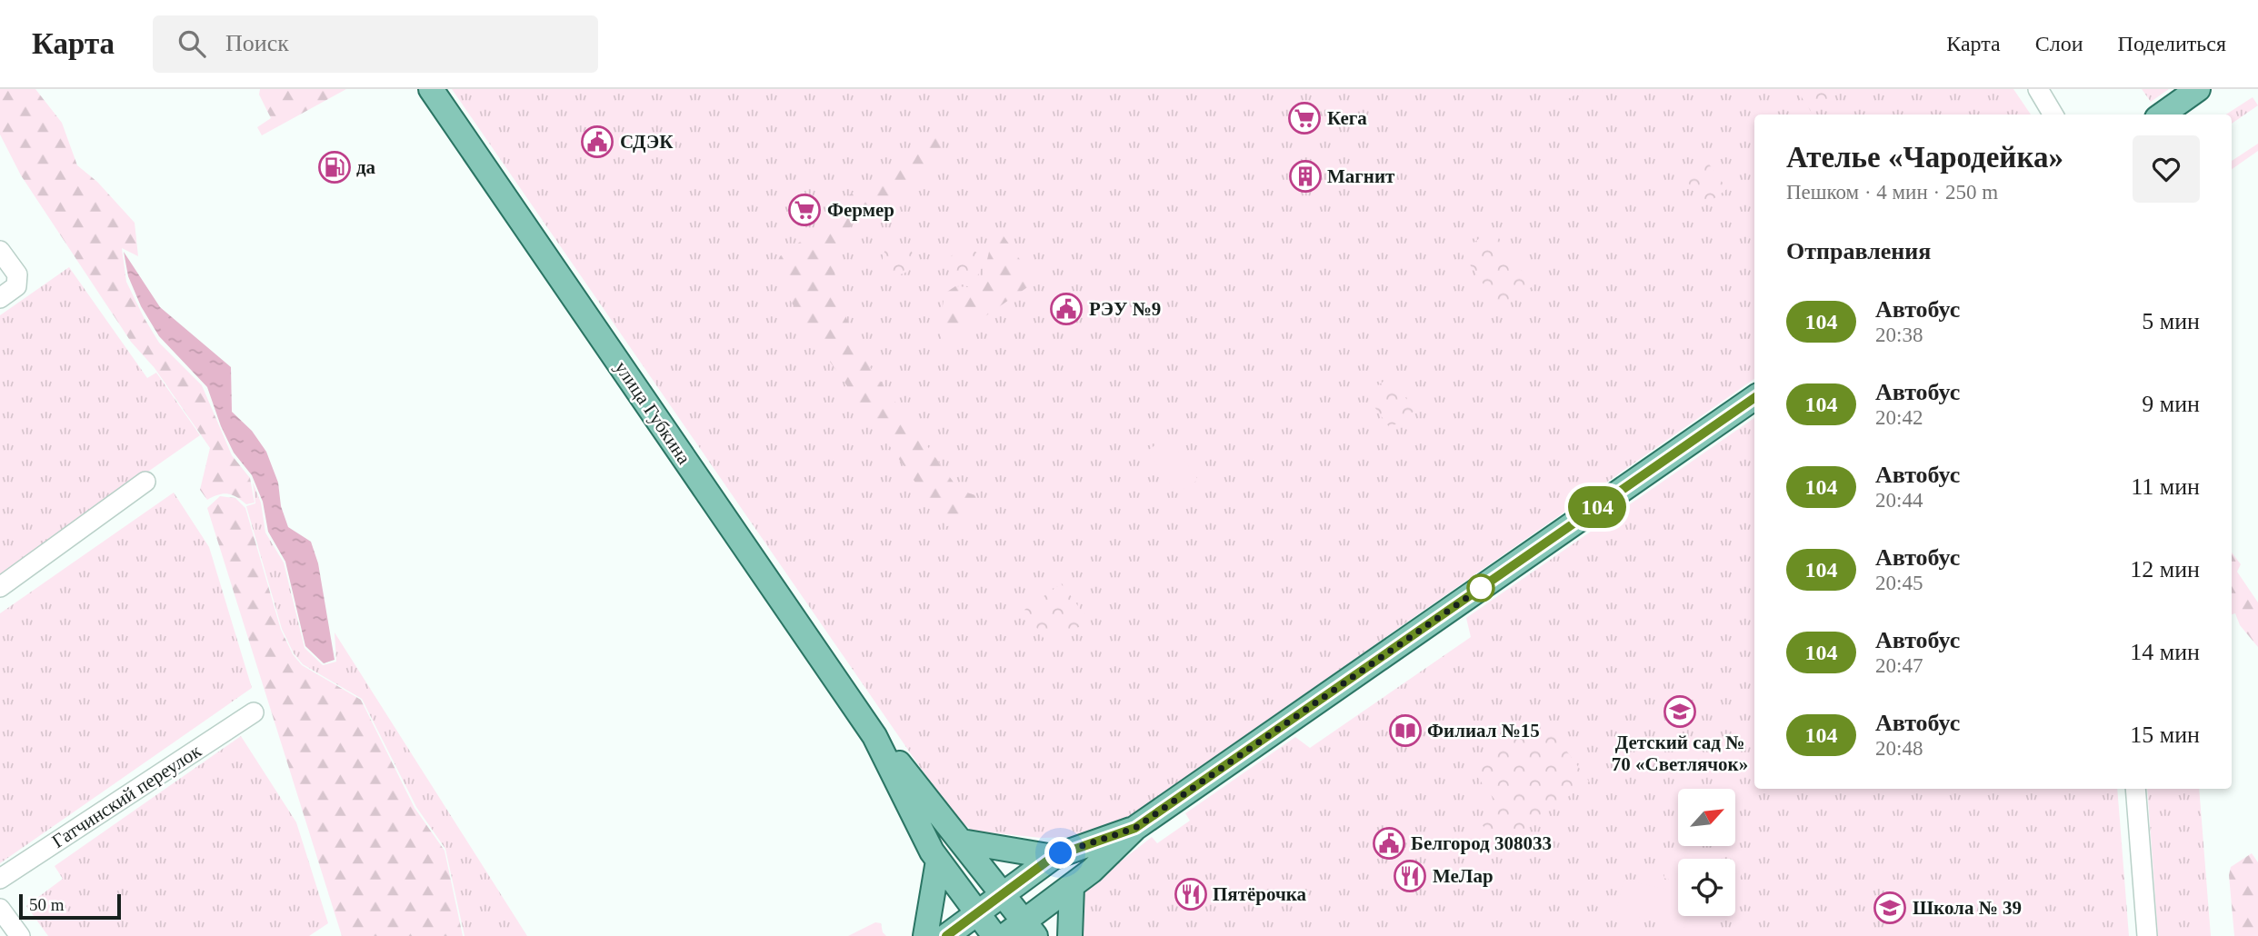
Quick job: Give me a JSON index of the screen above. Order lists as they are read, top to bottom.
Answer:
{
  "streets": {
    "main road": ["улица Губкина"],
    "street": ["Гатчинский переулок"]
  },
  "places": {
    "supermarket": ["Кега", "Фермер"],
    "public building": ["СДЭК", "РЭУ №9", "Белгород 308033"],
    "fuel station": ["да"],
    "building": ["Магнит"],
    "school or university": ["Детский сад № 70 «Светлячок»", "Школа № 39"],
    "library": ["Филиал №15"],
    "restaurant": ["МеЛар", "Пятёрочка"]
  },
  "lines": ["bus line 104"],
  "scale_bar": "50 m",
  "north": "top right",
  "page": {
    "header": "Карта",
    "search": "Поиск",
    "nav": ["Карта", "Слои", "Поделиться"],
    "on_map": "104",
    "heading": [
      ["Ателье «Чародейка»", "Пешком · 4 мин · 250 m"],
      "Отправления"
    ],
    "list": [
      {
        "mark": "104",
        "name": "Автобус",
        "note": "20:38",
        "value": "5 мин"
      },
      {
        "mark": "104",
        "name": "Автобус",
        "note": "20:42",
        "value": "9 мин"
      },
      {
        "mark": "104",
        "name": "Автобус",
        "note": "20:44",
        "value": "11 мин"
      },
      {
        "mark": "104",
        "name": "Автобус",
        "note": "20:45",
        "value": "12 мин"
      },
      {
        "mark": "104",
        "name": "Автобус",
        "note": "20:47",
        "value": "14 мин"
      },
      {
        "mark": "104",
        "name": "Автобус",
        "note": "20:48",
        "value": "15 мин"
      }
    ],
    "scale": "50 m"
  }
}
